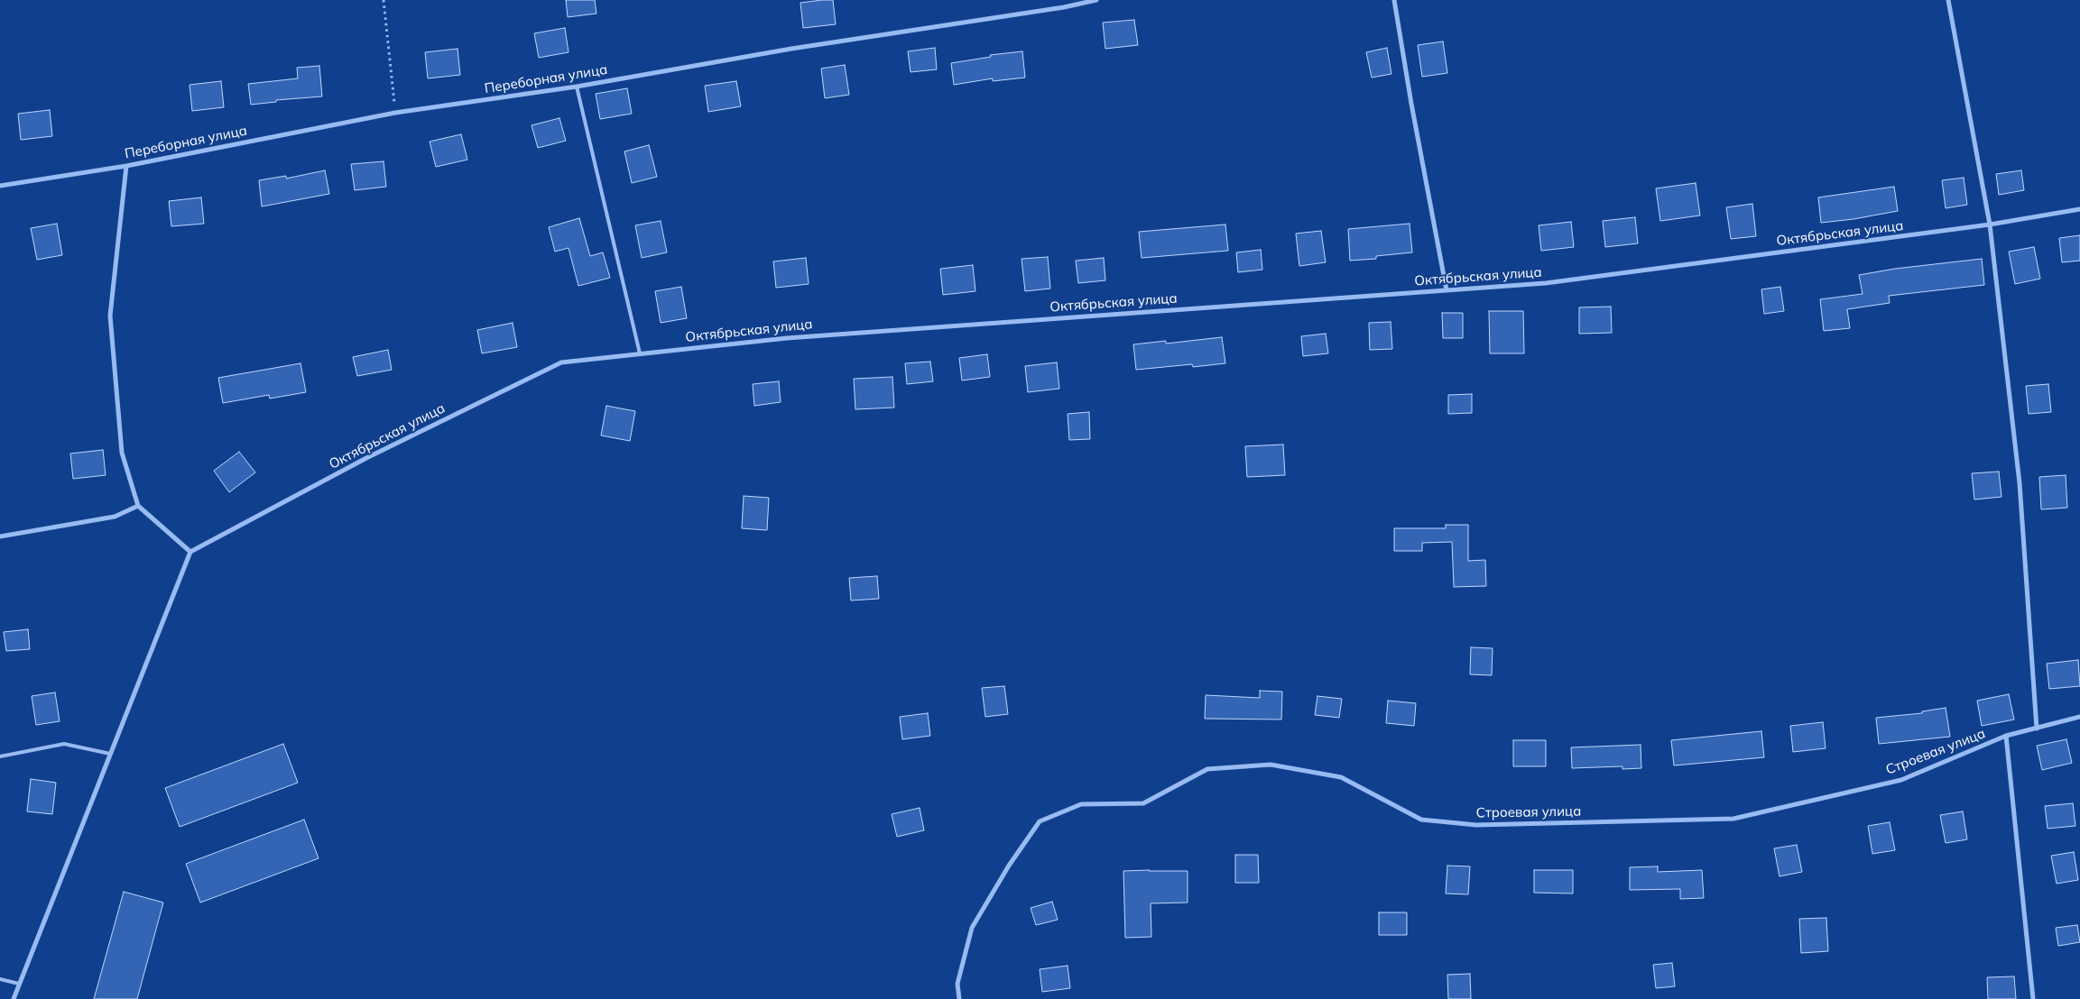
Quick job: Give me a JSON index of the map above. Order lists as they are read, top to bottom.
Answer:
{
  "streets": {
    "street": ["Переборная улица", "Октябрьская улица", "Строевая улица"]
  }
}
